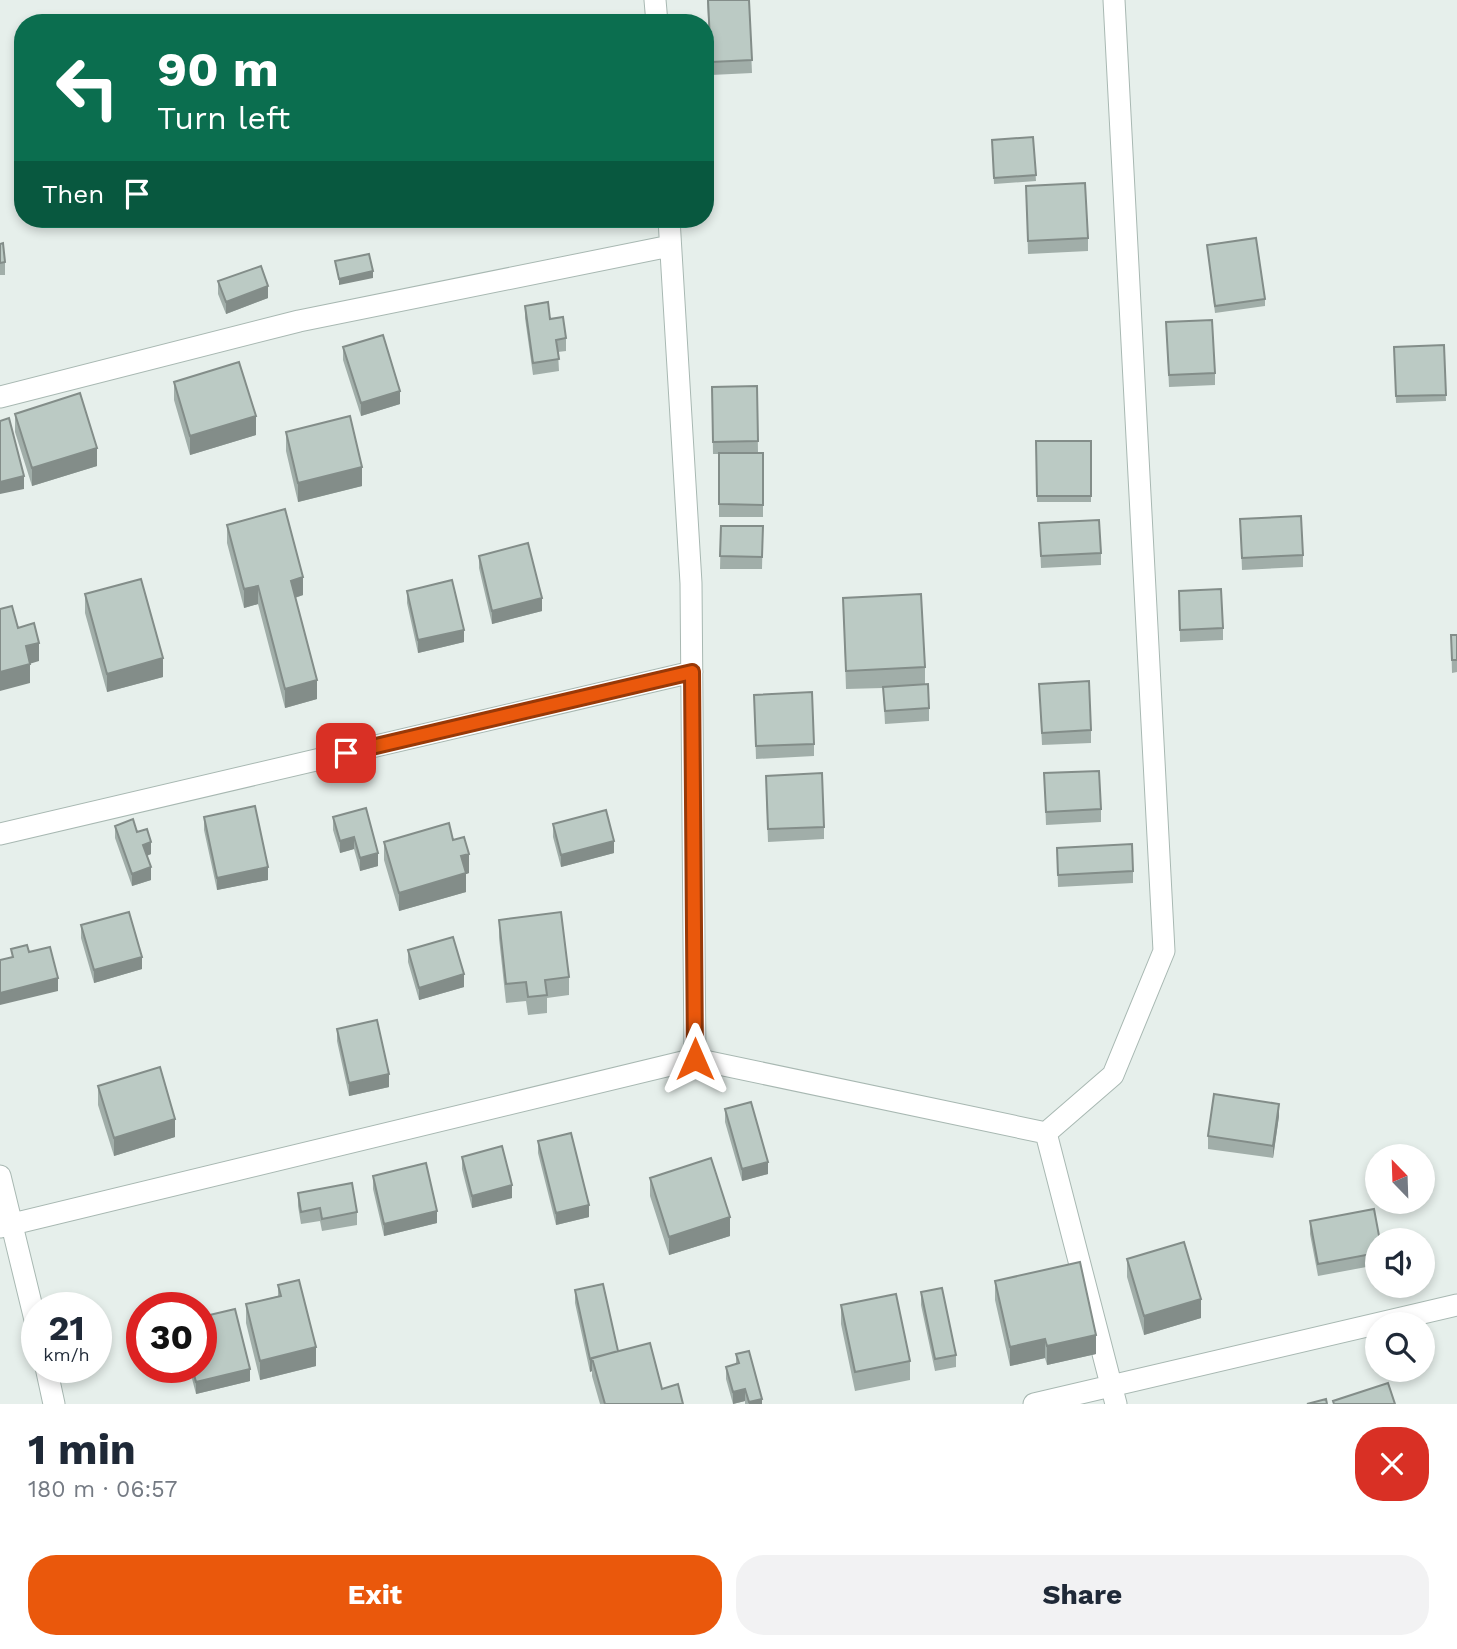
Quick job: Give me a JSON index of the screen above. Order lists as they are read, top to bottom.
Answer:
{
  "north": "top left",
  "page": {
    "turn": ["90 m", "Turn left"],
    "then": "Then",
    "speed": "21 km/h",
    "limit": "30",
    "heading": ["1 min", "180 m · 06:57"],
    "buttons": ["Exit", "Share"]
  }
}
